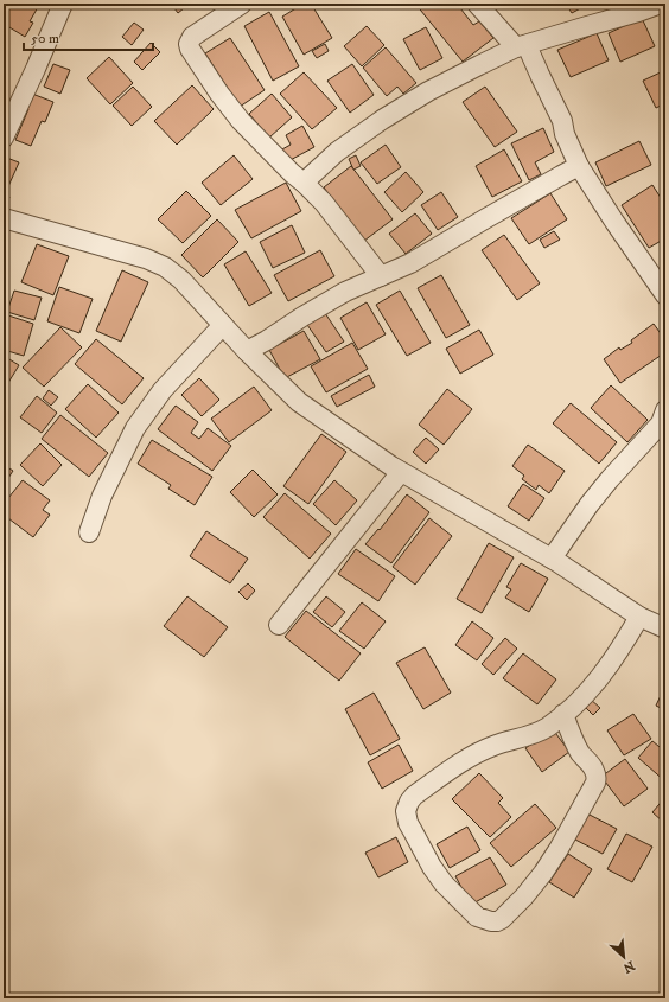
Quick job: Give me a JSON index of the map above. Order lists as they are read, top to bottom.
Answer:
{
  "scale_bar": "50 m",
  "north": "bottom right"
}
